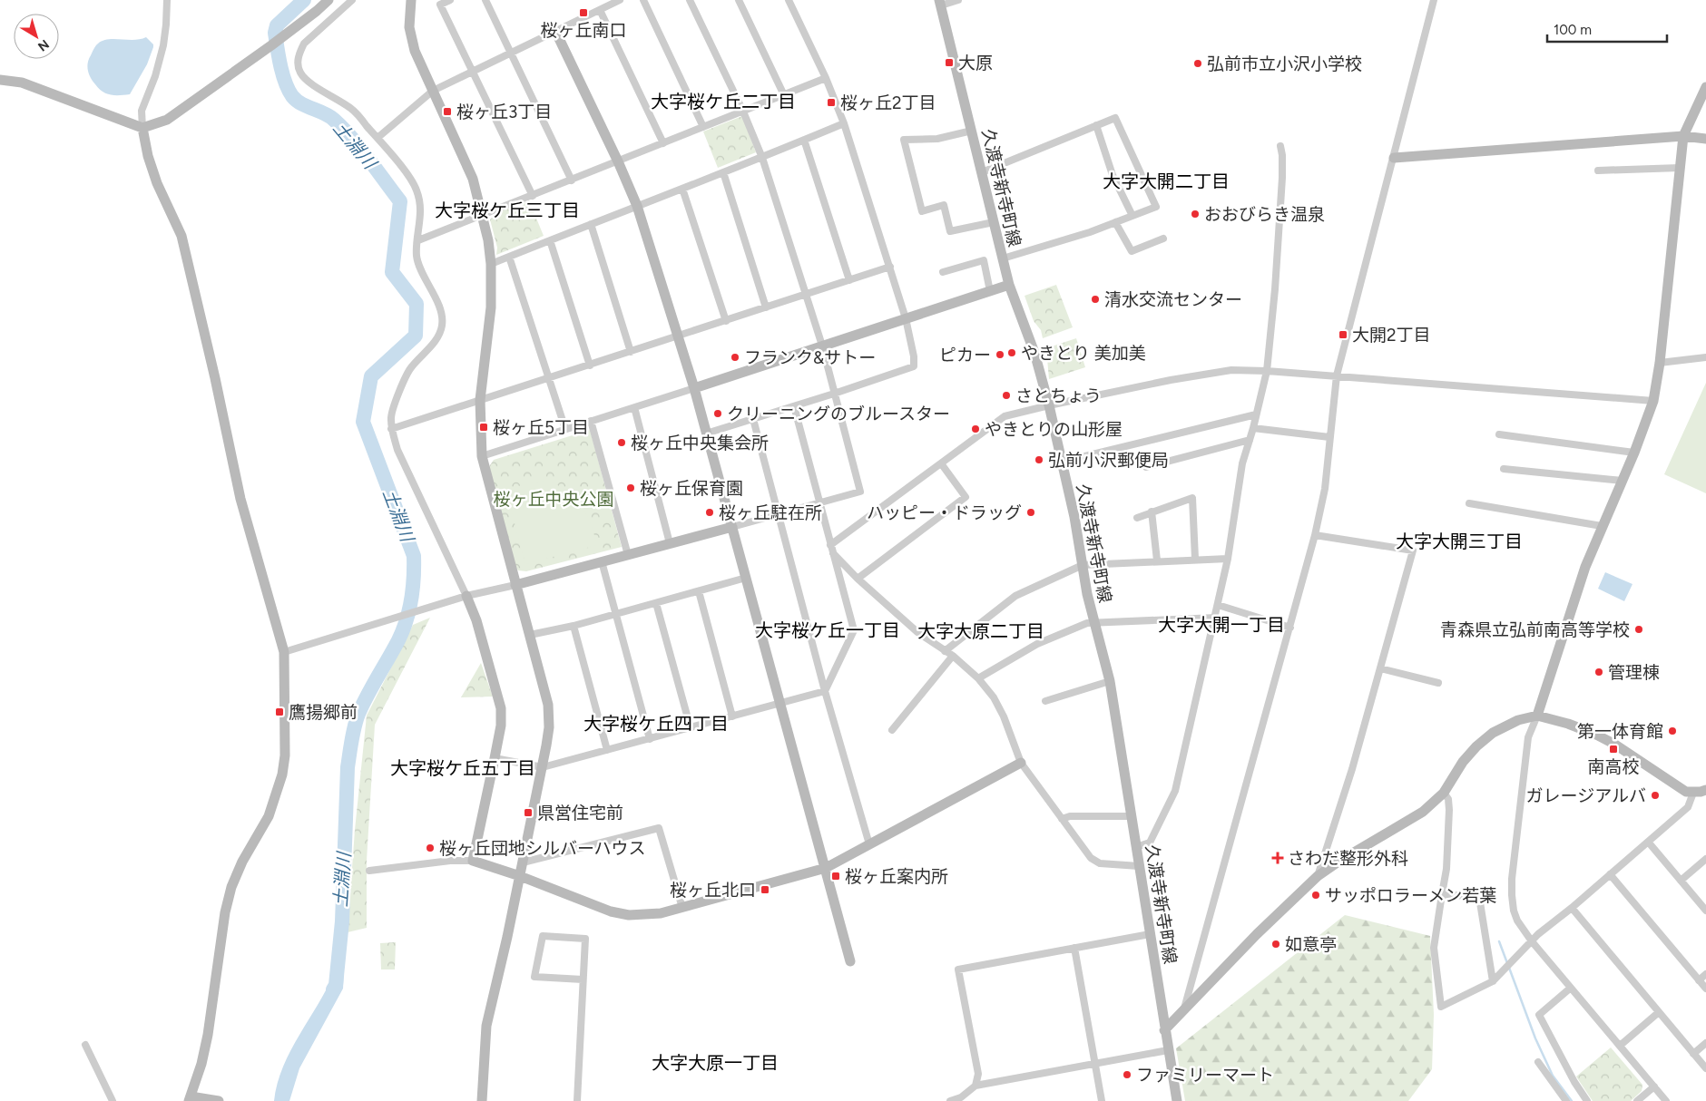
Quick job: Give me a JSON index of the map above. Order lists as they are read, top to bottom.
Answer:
{
  "streets": {
    "street": ["久渡寺新寺町線"]
  },
  "districts": [
    "大字桜ケ丘二丁目",
    "大字大開二丁目",
    "大字桜ケ丘三丁目",
    "大字大開三丁目",
    "大字大開一丁目",
    "大字桜ケ丘一丁目",
    "大字大原二丁目",
    "大字桜ケ丘四丁目",
    "大字桜ケ丘五丁目",
    "大字大原一丁目"
  ],
  "water": ["土淵川"],
  "parks": ["桜ヶ丘中央公園"],
  "places": {
    "transit": [
      "桜ヶ丘南口",
      "大原",
      "桜ヶ丘2丁目",
      "桜ヶ丘3丁目",
      "大開2丁目",
      "桜ヶ丘5丁目",
      "鷹揚郷前",
      "南高校",
      "県営住宅前",
      "桜ヶ丘案内所",
      "桜ヶ丘北口"
    ],
    "other": [
      "弘前市立小沢小学校",
      "おおびらき温泉",
      "清水交流センター",
      "やきとり 美加美",
      "ピカー",
      "フランク&サトー",
      "さとちょう",
      "クリーニングのブルースター",
      "やきとりの山形屋",
      "桜ヶ丘中央集会所",
      "弘前小沢郵便局",
      "桜ヶ丘保育園",
      "桜ヶ丘駐在所",
      "ハッピー・ドラッグ",
      "青森県立弘前南高等学校",
      "管理棟",
      "第一体育館",
      "ガレージアルバ",
      "桜ヶ丘団地シルバーハウス",
      "サッポロラーメン若葉",
      "如意亭",
      "ファミリーマート"
    ],
    "health": ["さわだ整形外科"]
  },
  "scale_bar": "100 m",
  "north": "bottom right"
}
